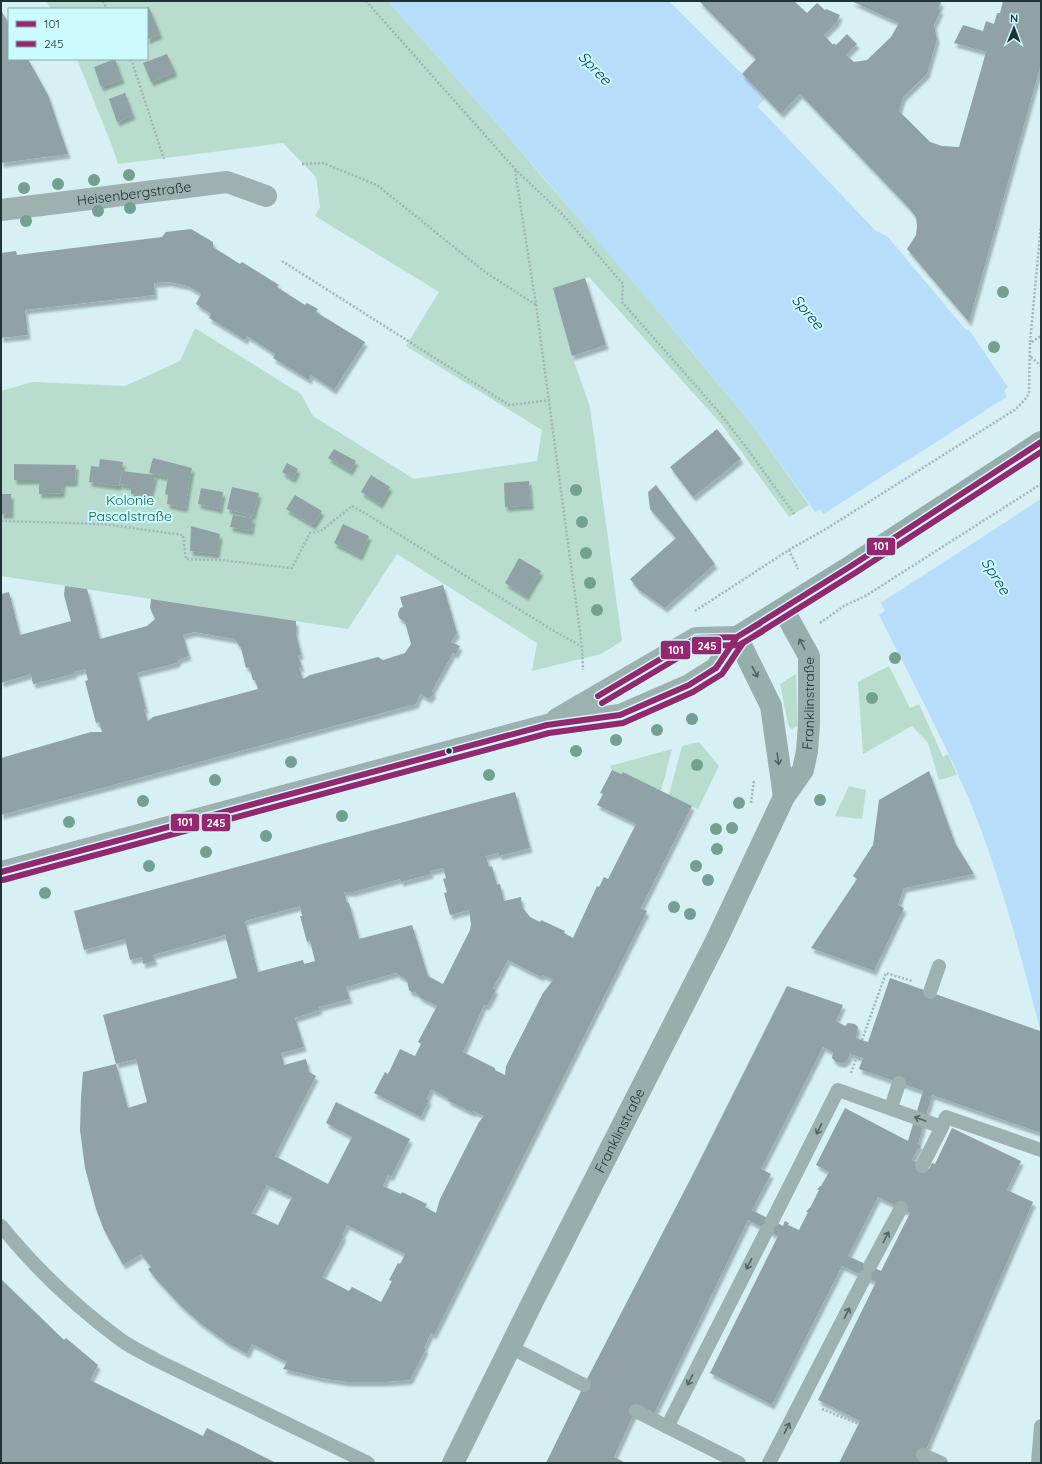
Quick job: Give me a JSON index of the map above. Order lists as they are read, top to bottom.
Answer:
{
  "streets": {
    "main road": ["Franklinstraße"],
    "street": ["Heisenbergstraße"]
  },
  "water": ["Spree"],
  "parks": ["Kolonie Pascalstraße"],
  "lines": ["transit line 101", "transit line 245"],
  "legend": ["101", "245"],
  "north": "top"
}
